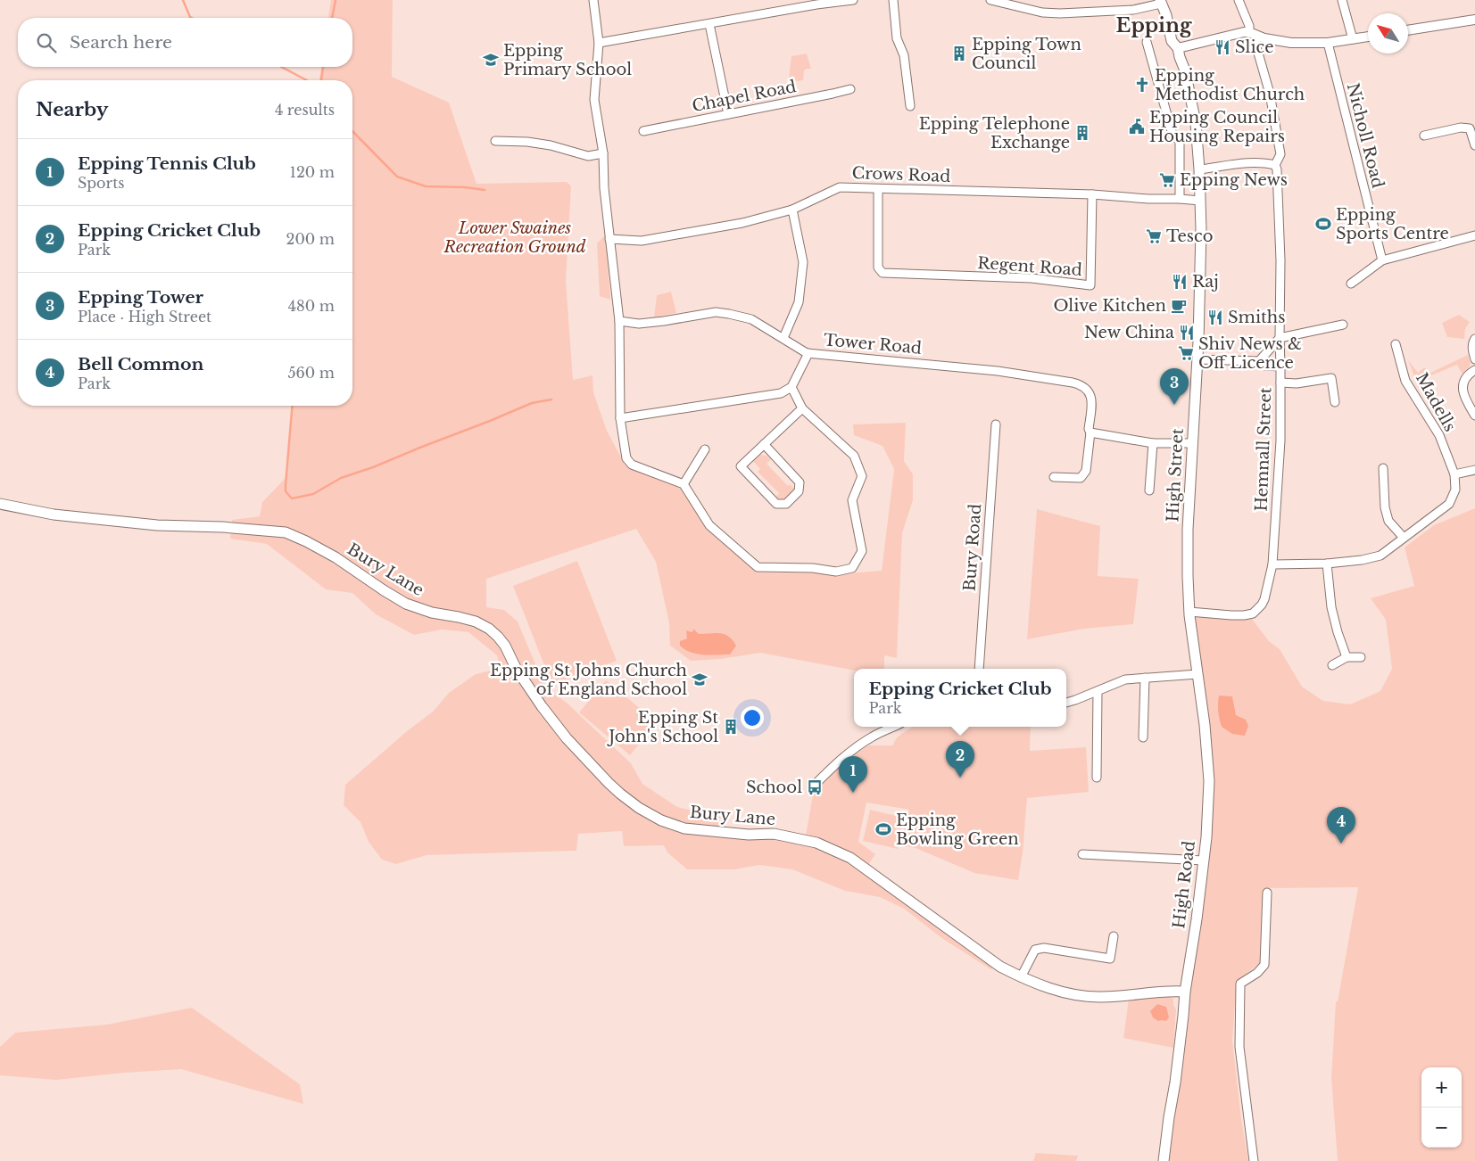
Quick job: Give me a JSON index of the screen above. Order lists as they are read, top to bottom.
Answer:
{
  "streets": {
    "main road": ["High Street", "Bury Lane", "High Road"],
    "street": [
      "Chapel Road",
      "Nicholl Road",
      "Crows Road",
      "Regent Road",
      "Tower Road",
      "Madells",
      "Hemnall Street",
      "Bury Road"
    ]
  },
  "crossings": [
    ["Crows Road", "Regent Road"],
    ["Crows Road", "High Street"],
    ["Madells", "Hemnall Street"],
    ["Hemnall Street", "High Street"],
    ["Hemnall Street", "High Road"],
    ["High Street", "High Road"],
    ["Bury Lane", "High Road"]
  ],
  "districts": ["Epping"],
  "parks": ["Lower Swaines Recreation Ground"],
  "places": {
    "restaurant": [
      "Slice",
      "Raj",
      "Smiths",
      "New China"
    ],
    "building": ["Epping Town Council", "Epping Telephone Exchange", "Epping St John's School"],
    "school or university": ["Epping Primary School", "Epping St Johns Church of England School"],
    "church": ["Epping Methodist Church"],
    "public building": ["Epping Council Housing Repairs"],
    "supermarket": ["Epping News", "Tesco", "Shiv News & Off Licence"],
    "sports": ["Epping Sports Centre", "Epping Bowling Green"],
    "cafe": ["Olive Kitchen"],
    "bus stop": ["School"]
  },
  "north": "top left",
  "page": {
    "search": "Search here",
    "heading": ["Nearby", "4 results"],
    "list": [
      {
        "mark": "1",
        "name": "Epping Tennis Club",
        "note": "Sports",
        "value": "120 m"
      },
      {
        "mark": "2",
        "name": "Epping Cricket Club",
        "note": "Park",
        "value": "200 m"
      },
      {
        "mark": "3",
        "name": "Epping Tower",
        "note": "Place · High Street",
        "value": "480 m"
      },
      {
        "mark": "4",
        "name": "Bell Common",
        "note": "Park",
        "value": "560 m"
      }
    ],
    "pins": [
      "3",
      "2",
      "1",
      "4"
    ],
    "popup": ["Epping Cricket Club", "Park"],
    "map_buttons": ["+", "−"]
  }
}
